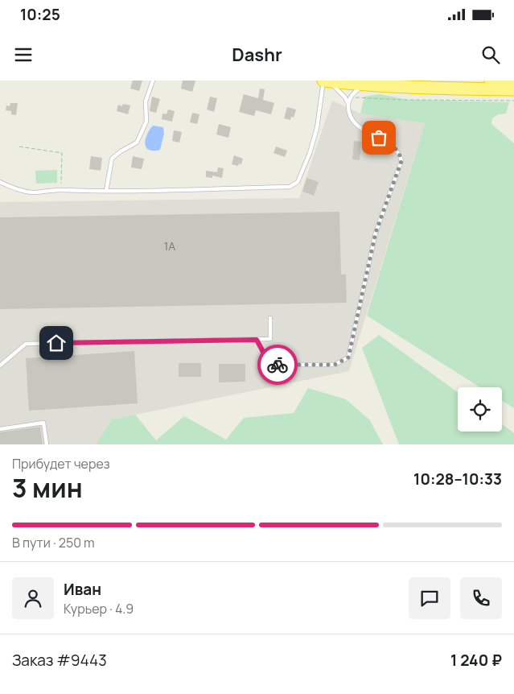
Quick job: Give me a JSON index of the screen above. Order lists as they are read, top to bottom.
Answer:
{
  "house_numbers": ["1А"],
  "page": {
    "status": "10:25",
    "header": "Dashr",
    "heading": ["3 мин", "Прибудет через", "10:28–10:33"],
    "panel": [
      "Иван",
      "Курьер · 4.9",
      "Заказ #9443",
      "1 240 ₽"
    ],
    "bar": "В пути · 250 m"
  }
}
